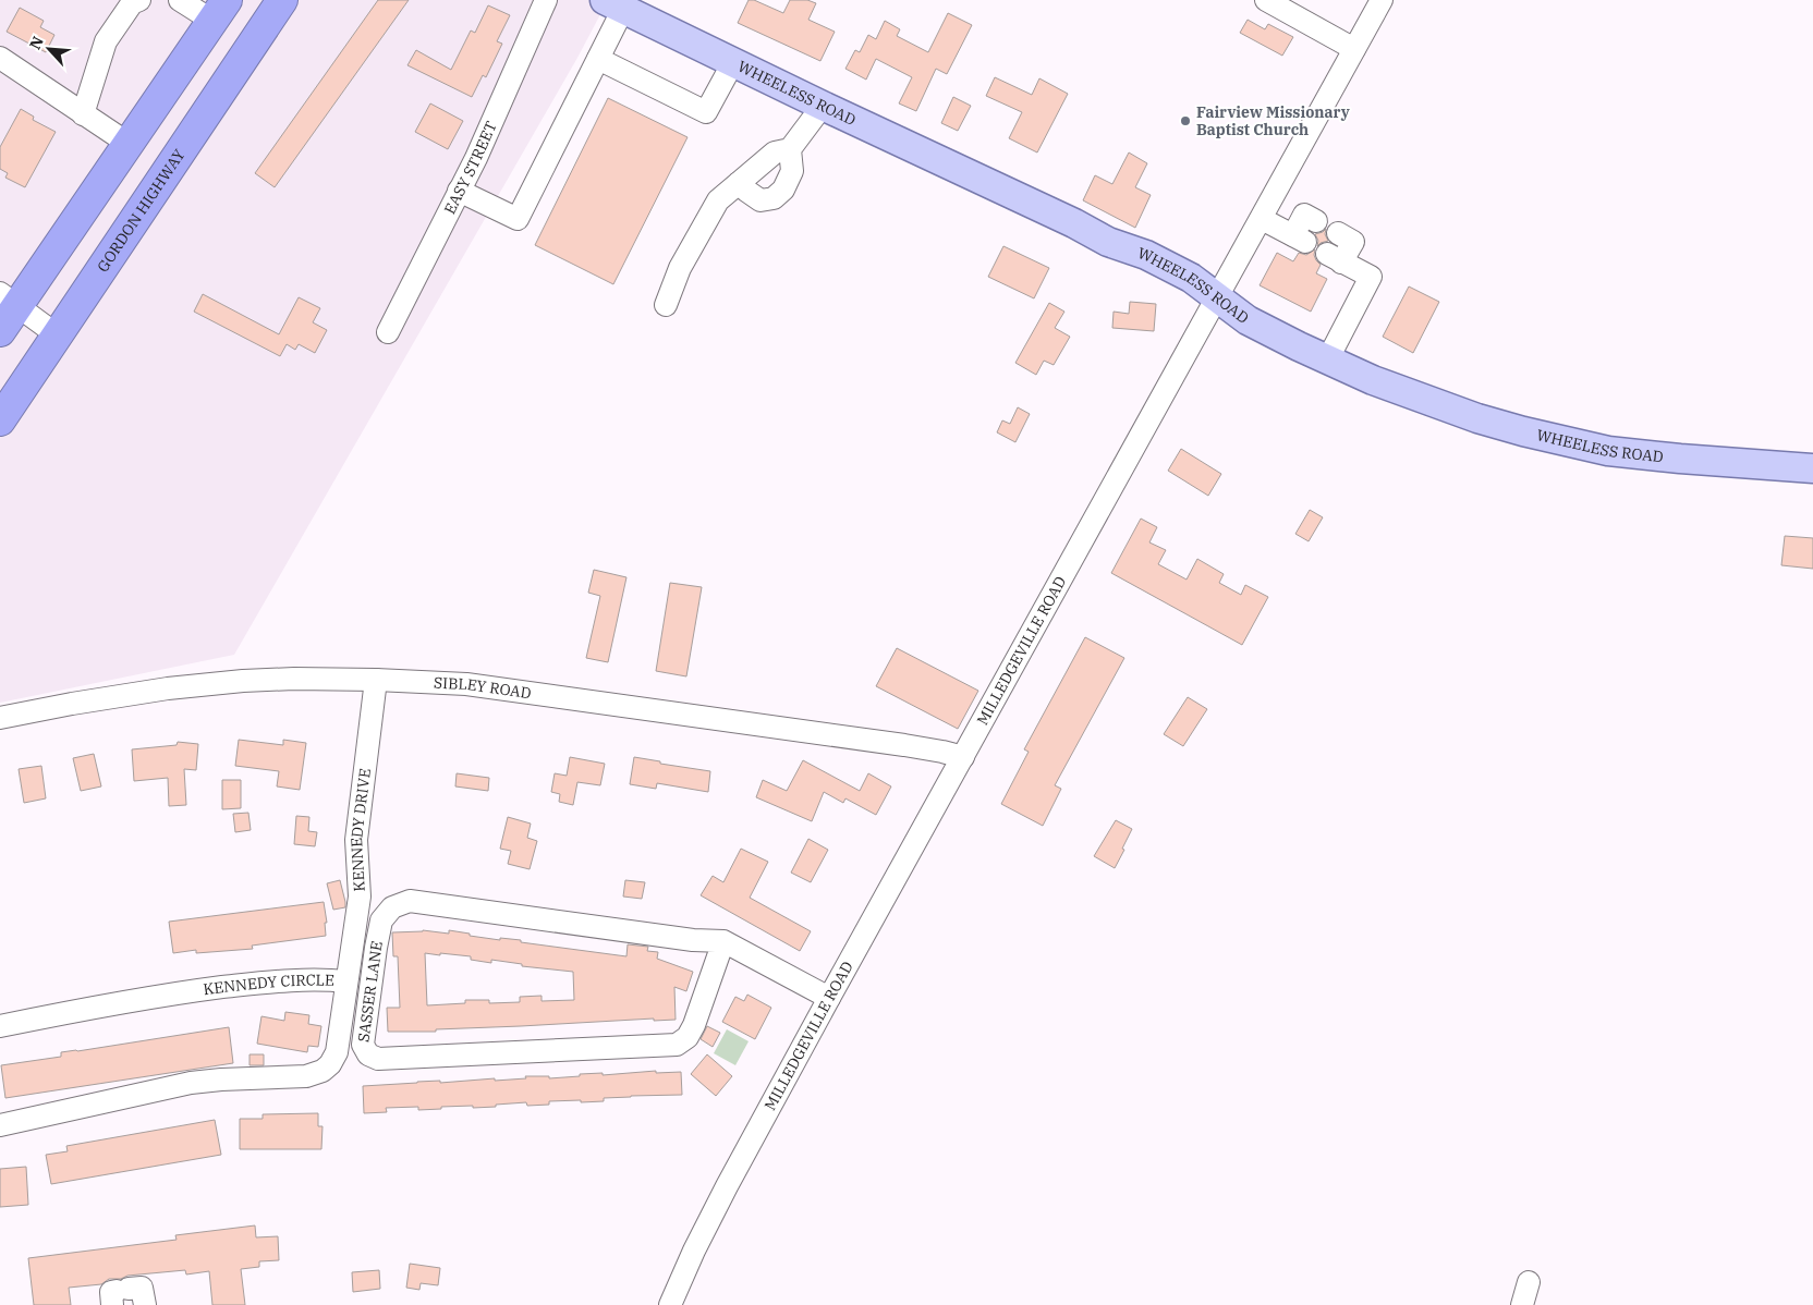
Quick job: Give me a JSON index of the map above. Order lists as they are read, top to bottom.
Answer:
{
  "streets": {
    "highway": ["GORDON HIGHWAY"],
    "main road": ["WHEELESS ROAD"],
    "street": [
      "EASY STREET",
      "MILLEDGEVILLE ROAD",
      "SIBLEY ROAD",
      "KENNEDY DRIVE",
      "KENNEDY CIRCLE",
      "SASSER LANE"
    ]
  },
  "crossings": [
    ["WHEELESS ROAD", "MILLEDGEVILLE ROAD"],
    ["MILLEDGEVILLE ROAD", "SIBLEY ROAD"],
    ["MILLEDGEVILLE ROAD", "SASSER LANE"],
    ["SIBLEY ROAD", "KENNEDY DRIVE"],
    ["KENNEDY DRIVE", "KENNEDY CIRCLE"]
  ],
  "places": ["Fairview Missionary Baptist Church"],
  "north": "top left"
}
